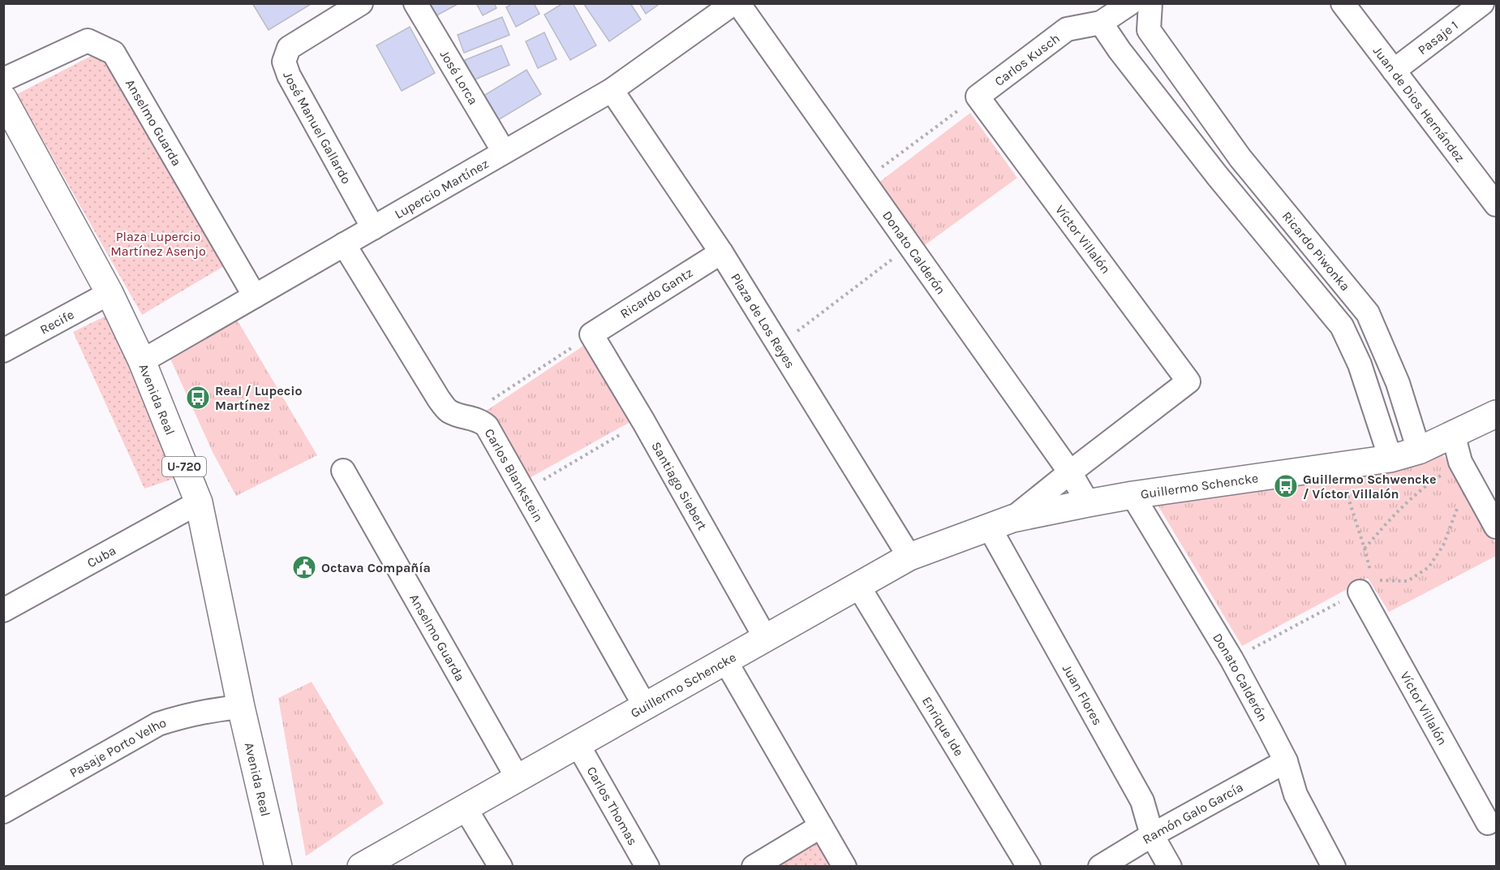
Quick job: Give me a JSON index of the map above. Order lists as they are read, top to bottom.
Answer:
{
  "streets": {
    "street": [
      "Pasaje 1",
      "Carlos Kusch",
      "José Lorca",
      "Juan de Dios Hernández",
      "Anselmo Guarda",
      "José Manuel Gallardo",
      "Lupercio Martínez",
      "Víctor Villalón",
      "Ricardo Piwonka",
      "Donato Calderón",
      "Ricardo Gantz",
      "Plaza de Los Reyes",
      "Recife",
      "Avenida Real",
      "U-720",
      "Carlos Blankstein",
      "Santiago Siebert",
      "Guillermo Schencke",
      "Cuba",
      "Juan Flores",
      "Enrique Ide",
      "Pasaje Porto Velho",
      "Carlos Thomas",
      "Ramón Galo García"
    ]
  },
  "crossings": [
    ["Pasaje 1", "Juan de Dios Hernández"],
    ["Carlos Kusch", "Víctor Villalón"],
    ["José Lorca", "Lupercio Martínez"],
    ["Anselmo Guarda", "Lupercio Martínez"],
    ["Anselmo Guarda", "Guillermo Schencke"],
    ["José Manuel Gallardo", "Lupercio Martínez"],
    ["Lupercio Martínez", "Plaza de Los Reyes"],
    ["Lupercio Martínez", "Avenida Real"],
    ["Lupercio Martínez", "Carlos Blankstein"],
    ["Víctor Villalón", "Guillermo Schencke"],
    ["Ricardo Piwonka", "Guillermo Schencke"],
    ["Donato Calderón", "Guillermo Schencke"],
    ["Donato Calderón", "Ramón Galo García"],
    ["Ricardo Gantz", "Plaza de Los Reyes"],
    ["Ricardo Gantz", "Santiago Siebert"],
    ["Plaza de Los Reyes", "Guillermo Schencke"],
    ["Recife", "Avenida Real"],
    ["Avenida Real", "Cuba"],
    ["Avenida Real", "Pasaje Porto Velho"],
    ["Carlos Blankstein", "Guillermo Schencke"],
    ["Santiago Siebert", "Guillermo Schencke"],
    ["Guillermo Schencke", "Juan Flores"],
    ["Guillermo Schencke", "Enrique Ide"],
    ["Guillermo Schencke", "Carlos Thomas"],
    ["Juan Flores", "Ramón Galo García"]
  ],
  "parks": ["Plaza Lupercio Martínez Asenjo"],
  "places": {
    "bus stop": ["Real / Lupecio Martínez", "Guillermo Schwencke / Víctor Villalón"],
    "public building": ["Octava Compañía"]
  }
}
